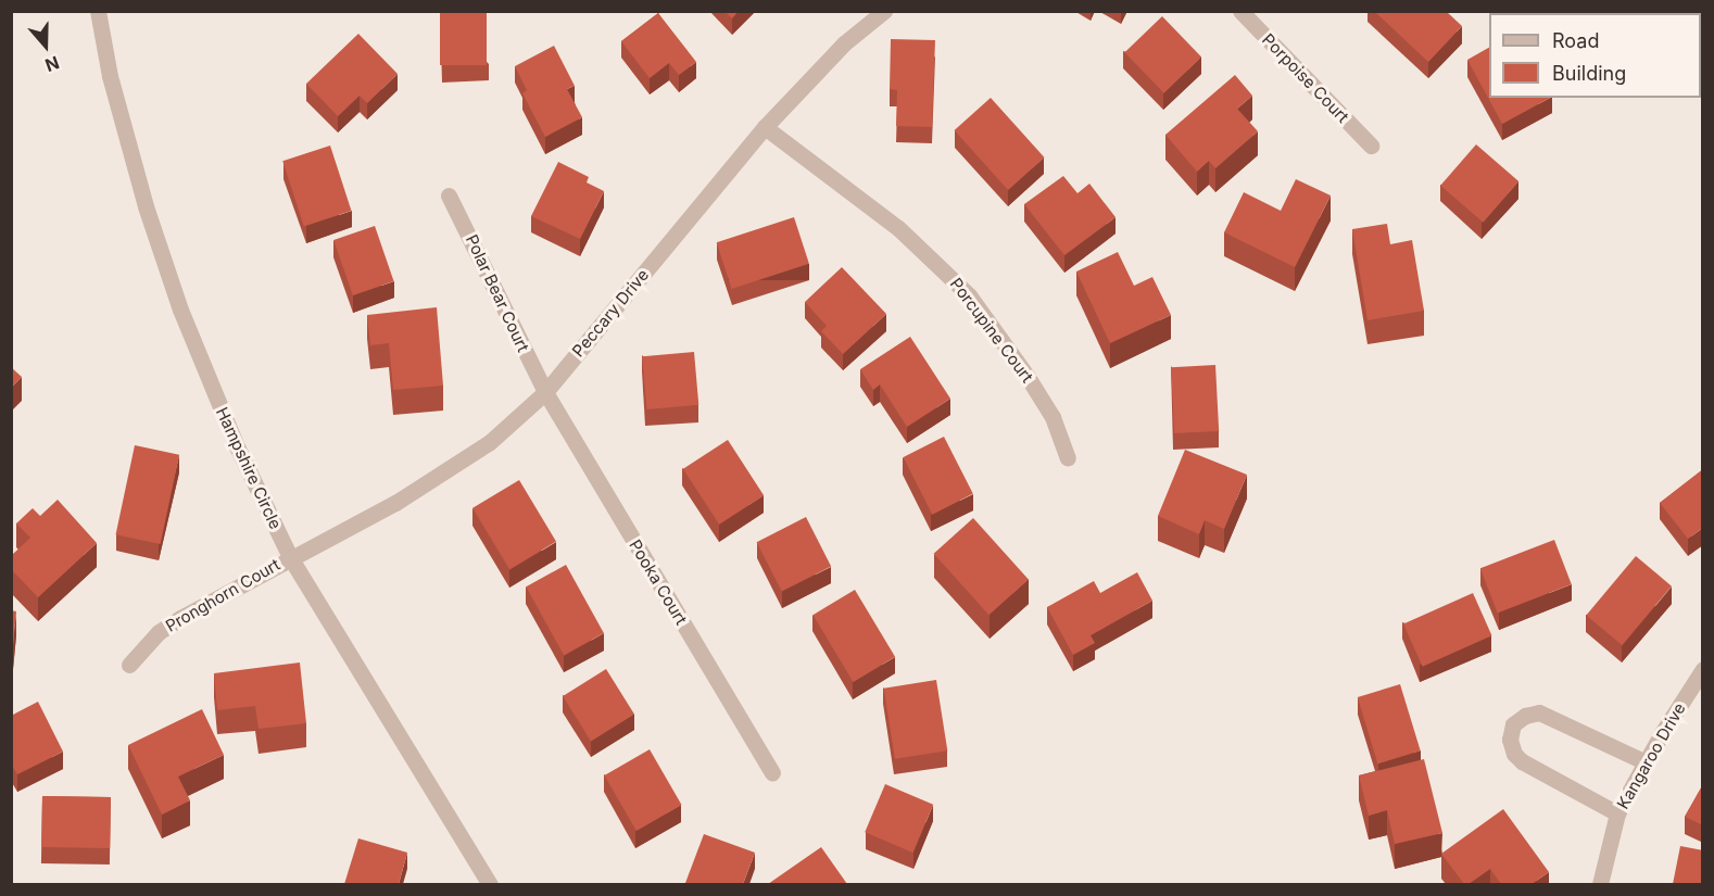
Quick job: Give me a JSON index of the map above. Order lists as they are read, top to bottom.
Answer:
{
  "streets": {
    "street": [
      "Porpoise Court",
      "Polar Bear Court",
      "Peccary Drive",
      "Porcupine Court",
      "Hampshire Circle",
      "Pooka Court",
      "Pronghorn Court",
      "Kangaroo Drive"
    ]
  },
  "crossings": [
    ["Polar Bear Court", "Peccary Drive"],
    ["Polar Bear Court", "Pooka Court"],
    ["Peccary Drive", "Porcupine Court"],
    ["Peccary Drive", "Hampshire Circle"],
    ["Peccary Drive", "Pooka Court"],
    ["Peccary Drive", "Pronghorn Court"],
    ["Hampshire Circle", "Pronghorn Court"]
  ],
  "legend": ["Road", "Building"],
  "north": "bottom"
}
